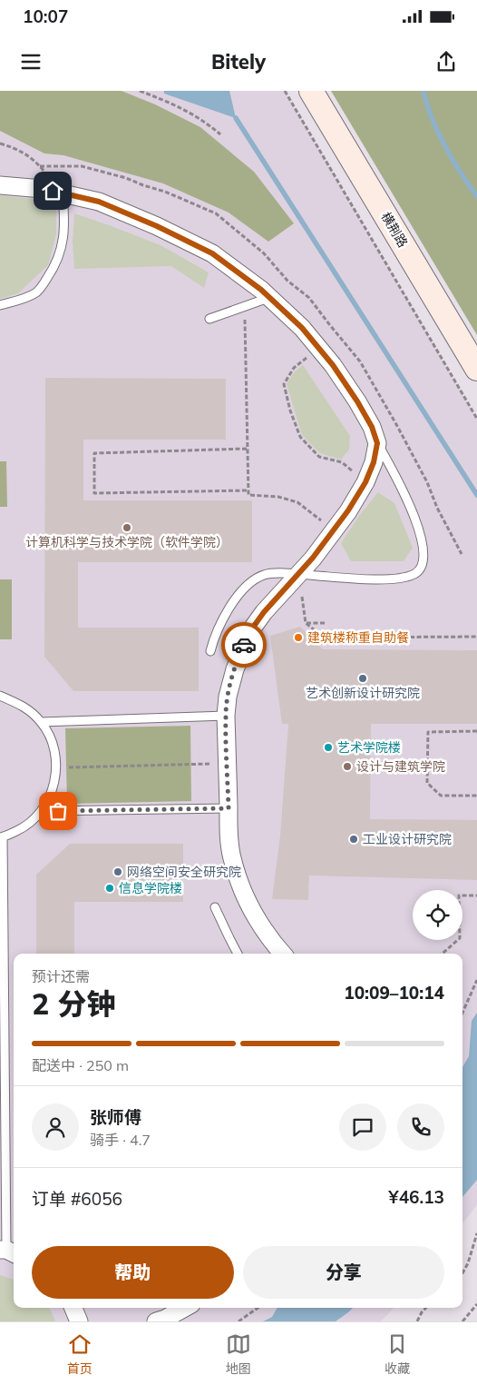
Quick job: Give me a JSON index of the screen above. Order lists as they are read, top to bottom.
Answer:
{
  "streets": {
    "street": ["横荆路"]
  },
  "places": [
    "计算机科学与技术学院（软件学院）",
    "建筑楼称重自助餐",
    "艺术创新设计研究院",
    "艺术学院楼",
    "设计与建筑学院",
    "工业设计研究院",
    "网络空间安全研究院",
    "信息学院楼"
  ],
  "page": {
    "status": "10:07",
    "header": "Bitely",
    "heading": ["2 分钟", "预计还需", "10:09–10:14"],
    "panel": [
      "张师傅",
      "骑手 · 4.7",
      "订单 #6056",
      "¥46.13"
    ],
    "bar": "配送中 · 250 m",
    "buttons": ["帮助", "分享"],
    "tabs": ["首页", "地图", "收藏"]
  }
}
